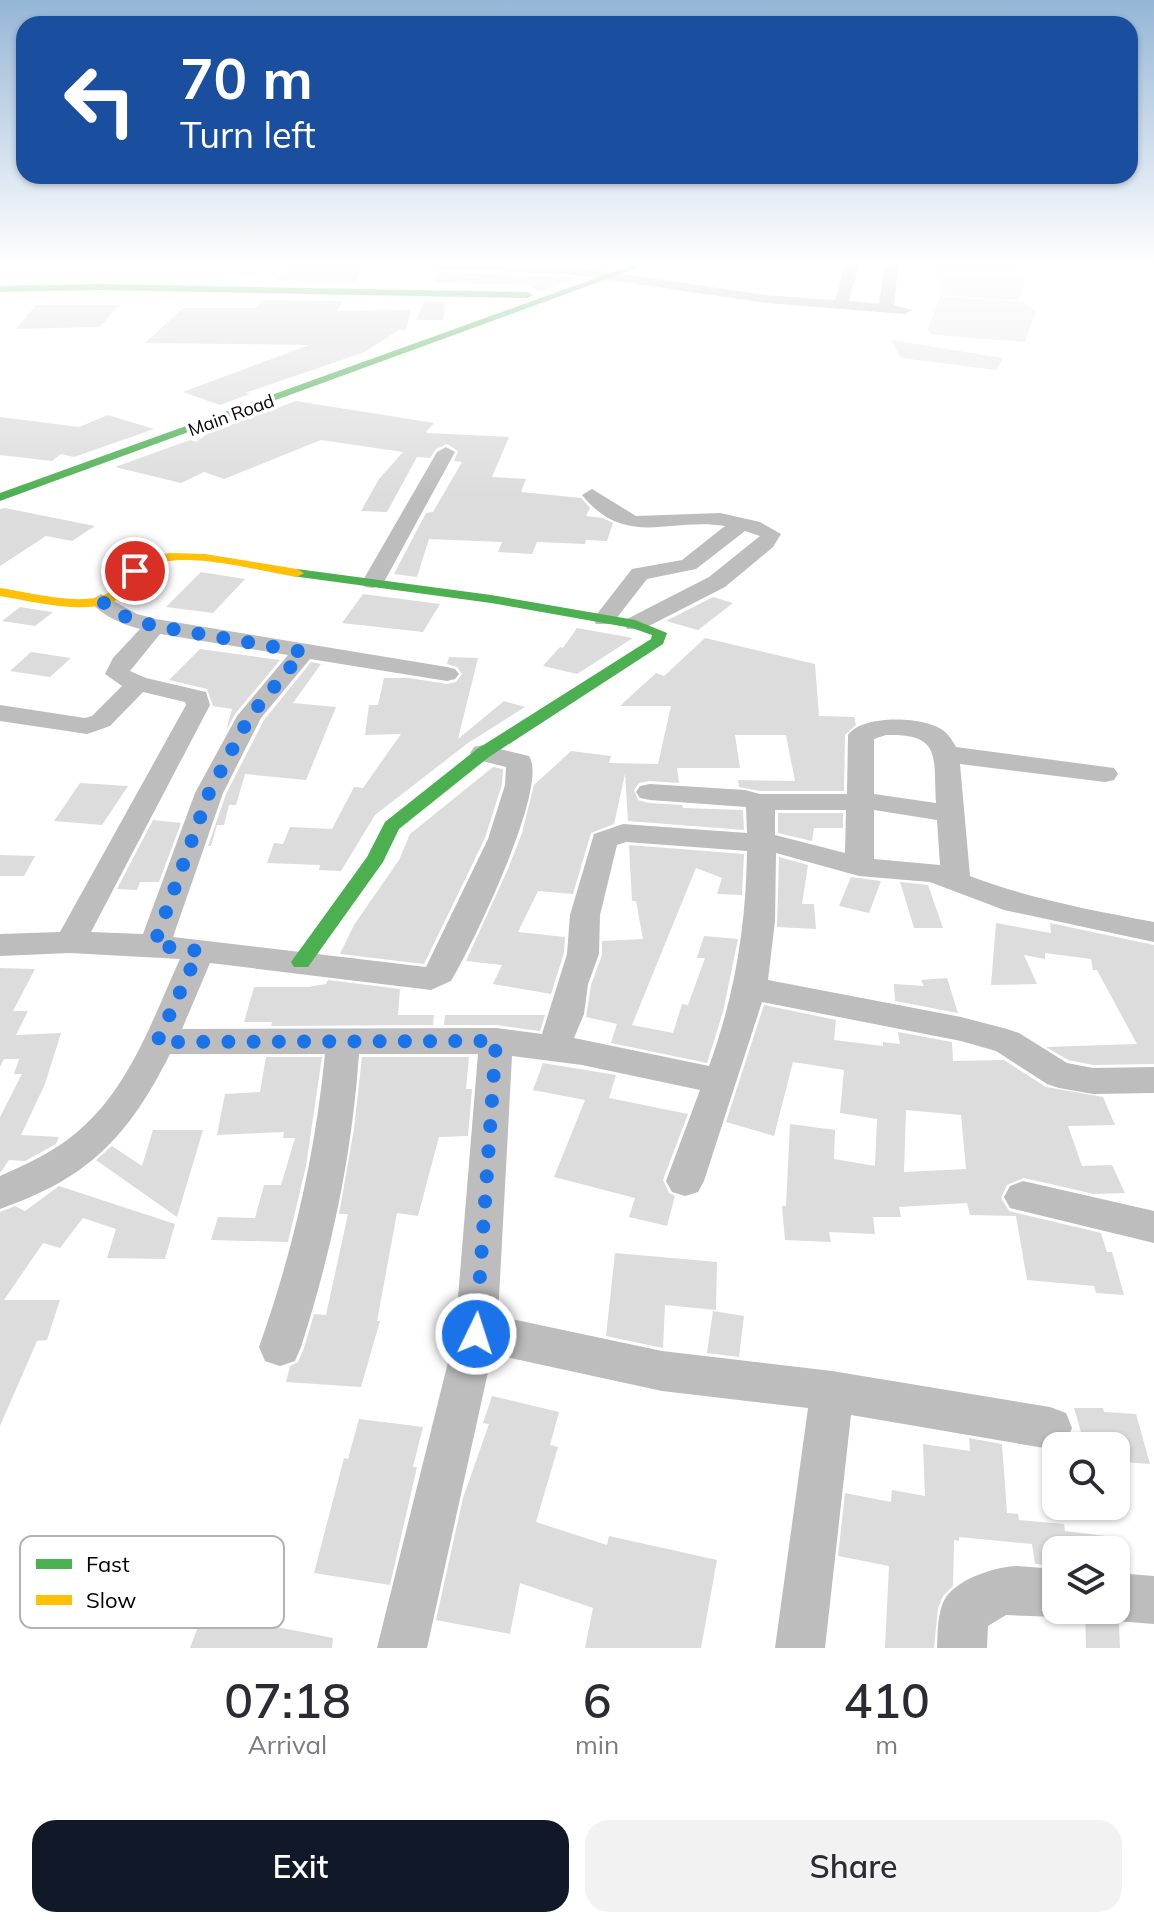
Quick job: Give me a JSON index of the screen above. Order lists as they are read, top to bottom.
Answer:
{
  "streets": {
    "main road": ["Main Road"]
  },
  "legend": ["Fast", "Slow"],
  "page": {
    "turn": ["70 m", "Turn left"],
    "eta": [
      "07:18",
      "Arrival",
      "6",
      "min",
      "410",
      "m"
    ],
    "buttons": ["Exit", "Share"]
  }
}
